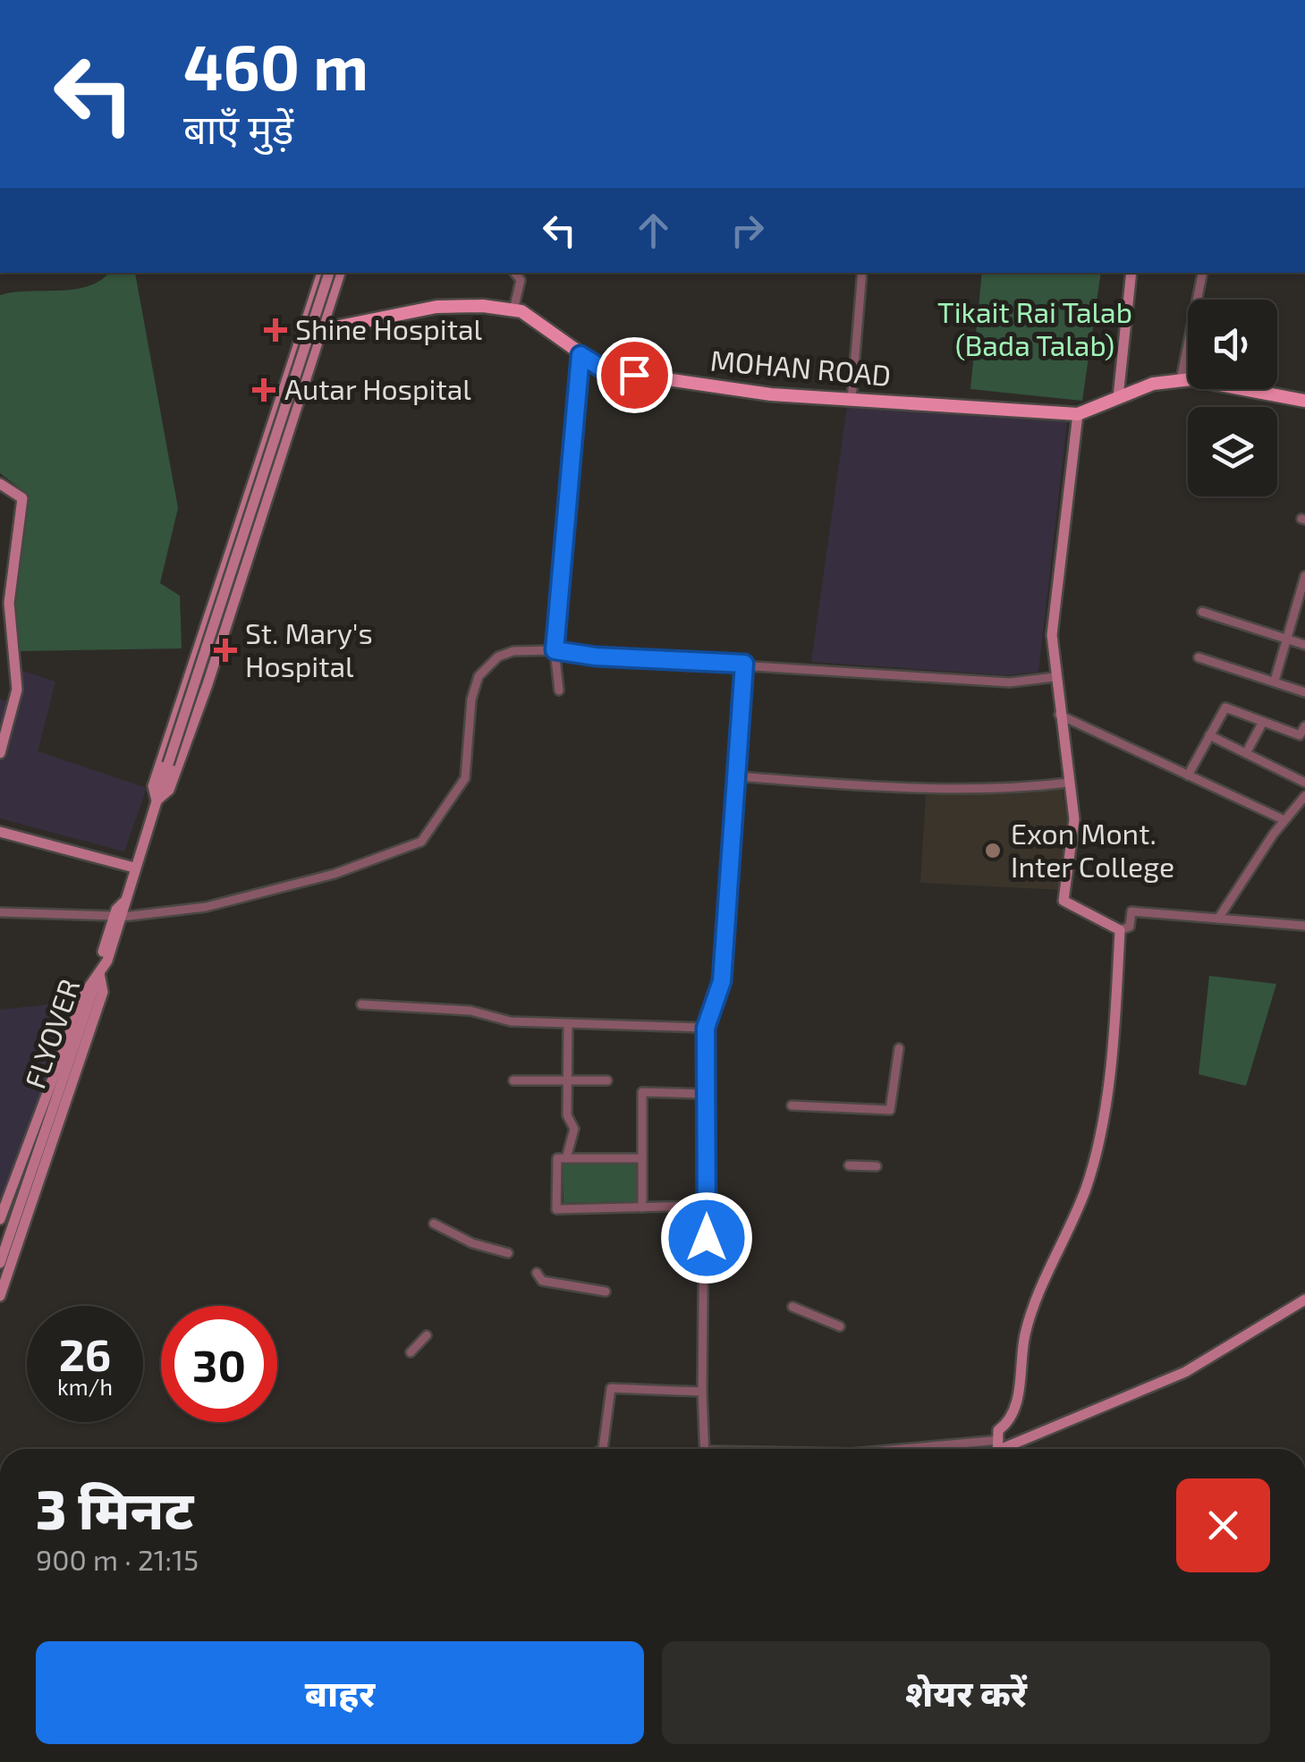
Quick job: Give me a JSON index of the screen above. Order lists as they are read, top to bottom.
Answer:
{
  "streets": {
    "main road": ["MOHAN ROAD", "FLYOVER"]
  },
  "parks": ["Tikait Rai Talab (Bada Talab)"],
  "places": {
    "health": ["Shine Hospital", "Autar Hospital", "St. Mary's Hospital"],
    "other": ["Exon Mont. Inter College"]
  },
  "page": {
    "turn": ["460 m", "बाएँ मुड़ें"],
    "speed": "26 km/h",
    "limit": "30",
    "heading": ["3 मिनट", "900 m · 21:15"],
    "buttons": ["बाहर", "शेयर करें"]
  }
}
